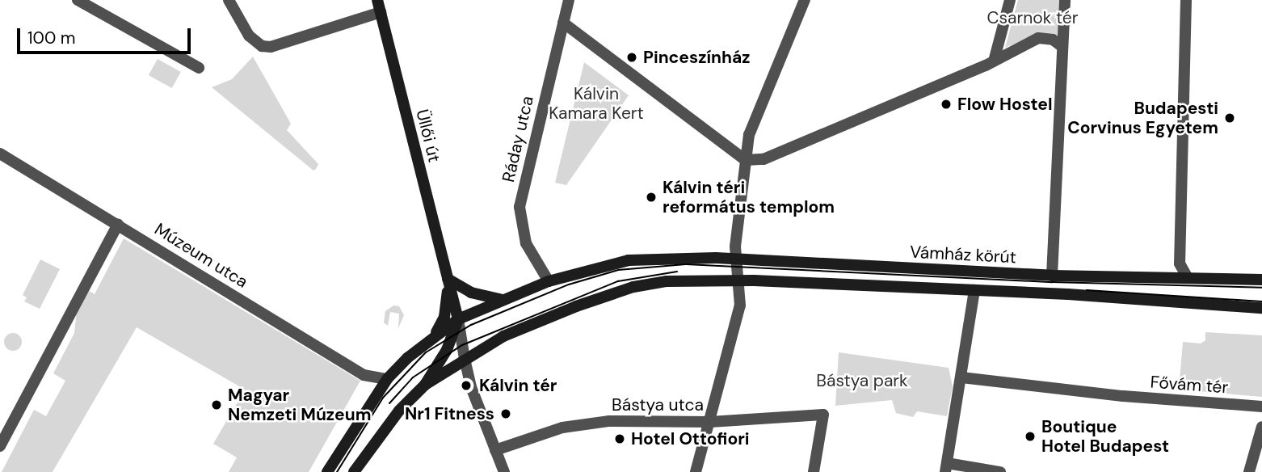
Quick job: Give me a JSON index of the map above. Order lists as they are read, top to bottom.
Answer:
{
  "streets": {
    "main road": ["Üllői út", "Vámház körút"],
    "street": [
      "Ráday utca",
      "Múzeum utca",
      "Fővám tér",
      "Bástya utca"
    ]
  },
  "parks": ["Csarnok tér", "Kálvin Kamara Kert", "Bástya park"],
  "places": [
    "Pinceszínház",
    "Flow Hostel",
    "Budapesti Corvinus Egyetem",
    "Kálvin téri református templom",
    "Kálvin tér",
    "Magyar Nemzeti Múzeum",
    "Nr1 Fitness",
    "Boutique Hotel Budapest",
    "Hotel Ottofiori"
  ],
  "scale_bar": "100 m"
}
